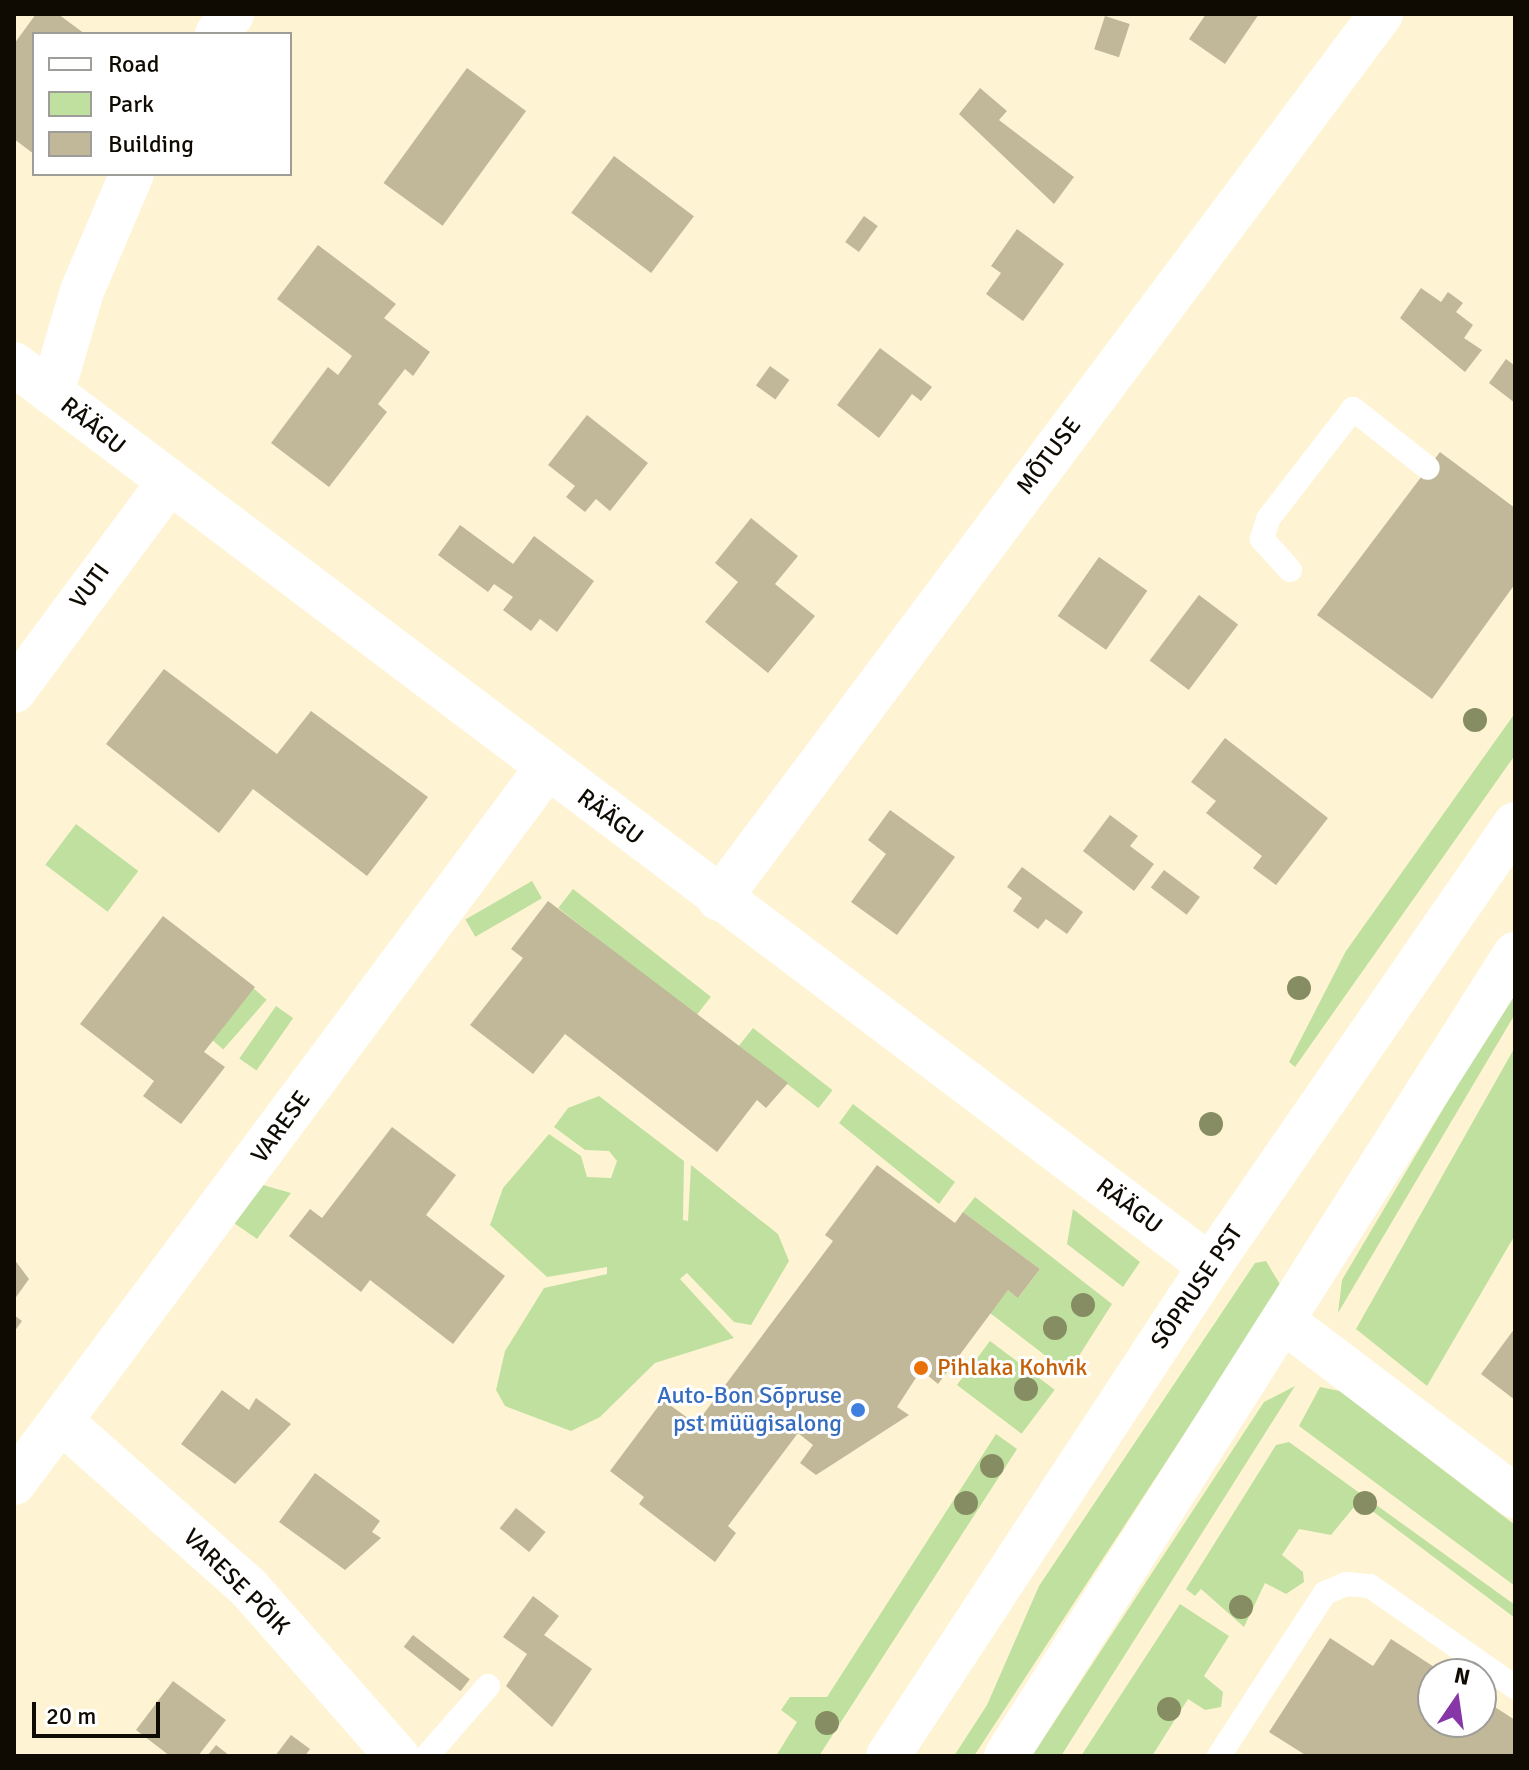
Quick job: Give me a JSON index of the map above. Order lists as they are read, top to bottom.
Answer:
{
  "streets": {
    "street": [
      "RÄÄGU",
      "MÕTUSE",
      "VUTI",
      "VARESE",
      "SÕPRUSE PST",
      "VARESE PÕIK"
    ]
  },
  "crossings": [
    ["RÄÄGU", "MÕTUSE"],
    ["RÄÄGU", "VUTI"],
    ["RÄÄGU", "VARESE"],
    ["RÄÄGU", "SÕPRUSE PST"],
    ["VARESE", "VARESE PÕIK"]
  ],
  "places": ["Pihlaka Kohvik", "Auto-Bon Sõpruse pst müügisalong"],
  "legend": ["Road", "Park", "Building"],
  "scale_bar": "20 m",
  "north": "top"
}
